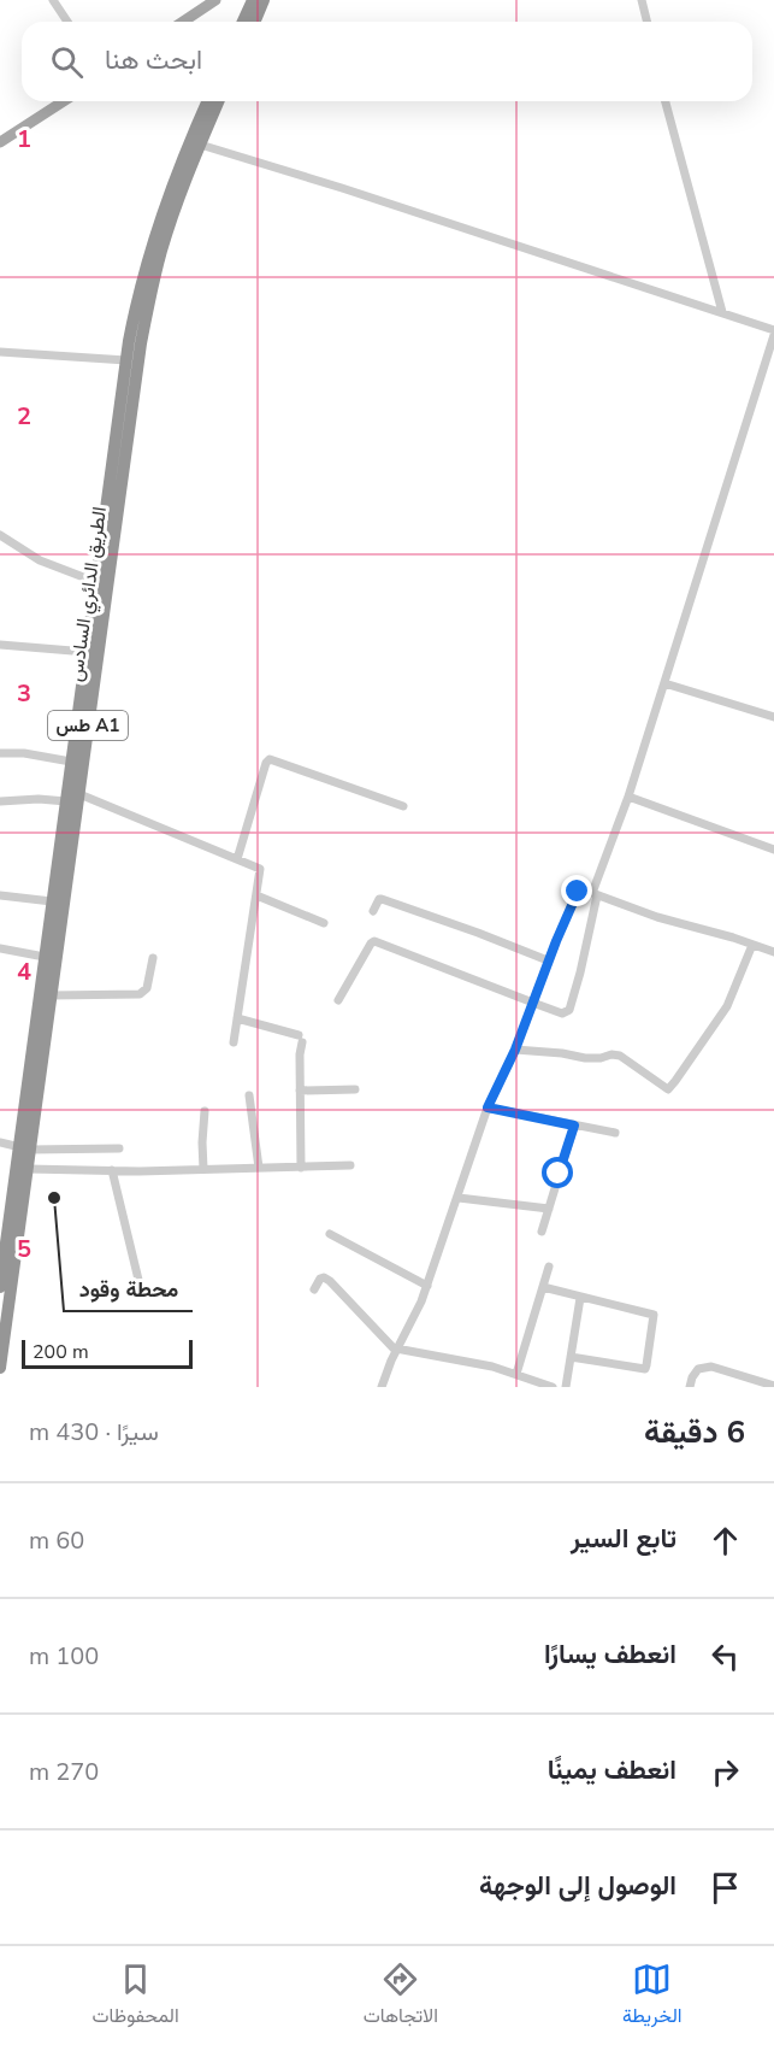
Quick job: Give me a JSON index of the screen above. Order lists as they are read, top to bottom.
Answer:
{
  "streets": {
    "highway": ["الطريق الدائري السادس", "طس A1"]
  },
  "places": ["محطة وقود"],
  "scale_bar": "200 m",
  "page": {
    "search": "ابحث هنا",
    "scale": "200 m",
    "heading": ["6 دقيقة", "سيرًا · 430 m"],
    "list": [
      ["تابع السير", "60 m"],
      ["انعطف يسارًا", "100 m"],
      ["انعطف يمينًا", "270 m"],
      "الوصول إلى الوجهة"
    ],
    "nav": ["الخريطة", "الاتجاهات", "المحفوظات"]
  },
  "grid": {
    "rows": [
      "1",
      "2",
      "3",
      "4",
      "5"
    ]
  }
}
